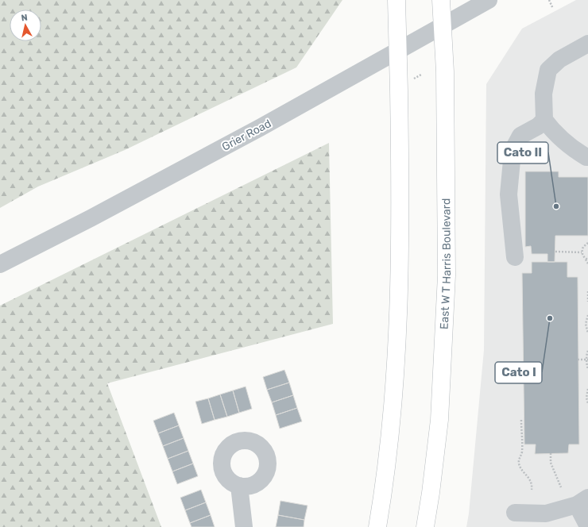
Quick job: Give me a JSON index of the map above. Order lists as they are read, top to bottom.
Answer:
{
  "streets": {
    "main road": ["East W T Harris Boulevard"],
    "street": ["Grier Road"]
  },
  "crossings": [
    ["Grier Road", "East W T Harris Boulevard"]
  ],
  "places": ["Cato II", "Cato I"],
  "north": "top"
}
